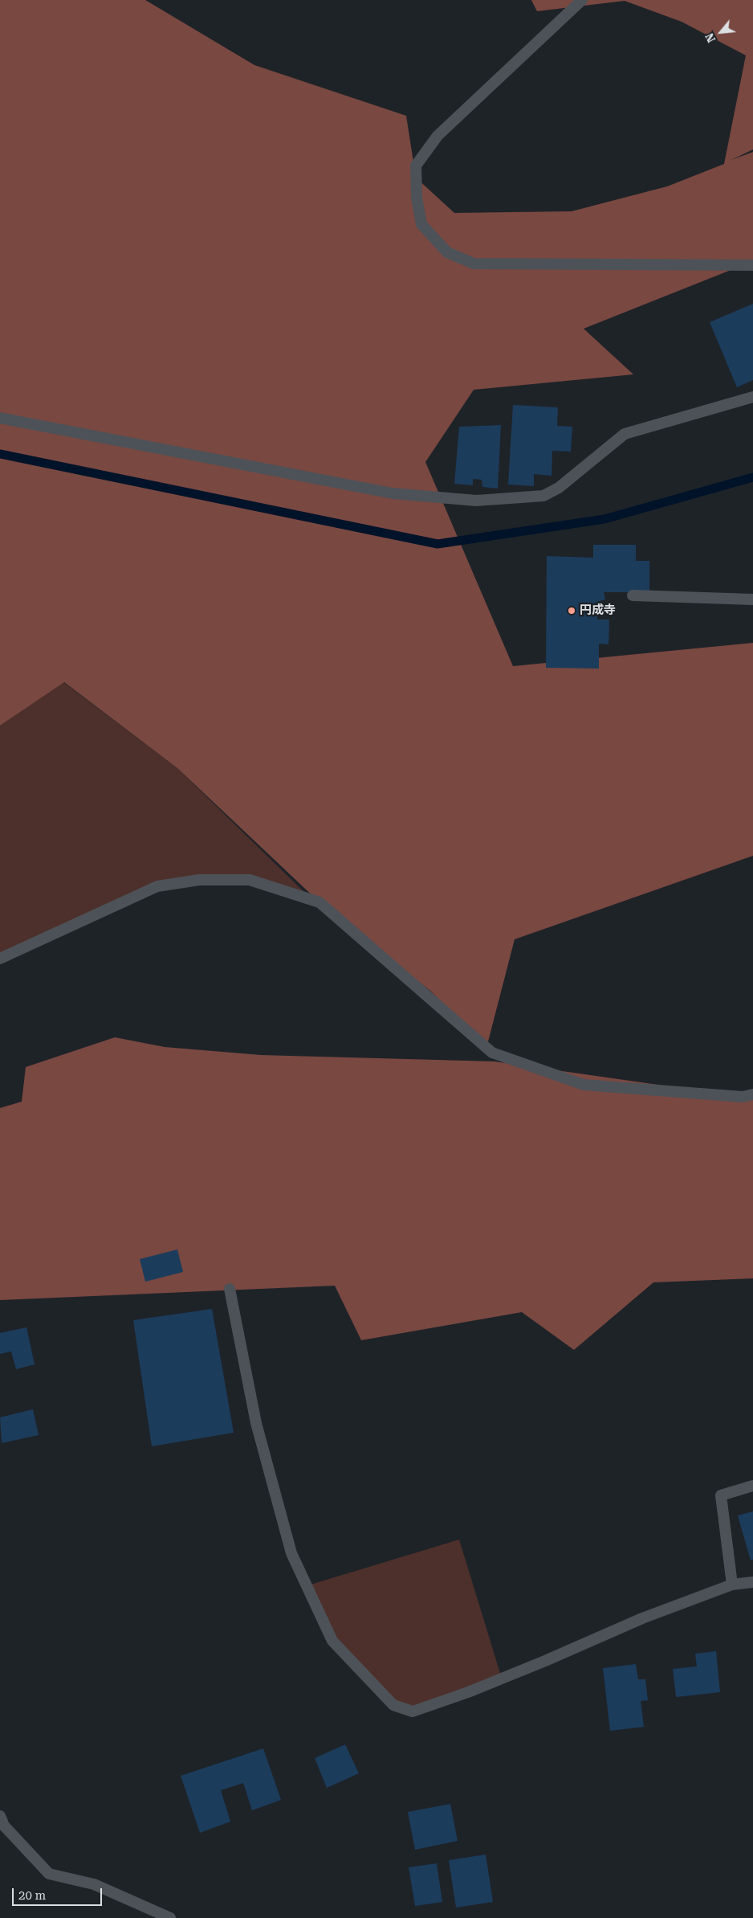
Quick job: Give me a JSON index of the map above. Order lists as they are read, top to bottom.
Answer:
{
  "places": ["円成寺"],
  "scale_bar": "20 m",
  "north": "bottom left"
}
